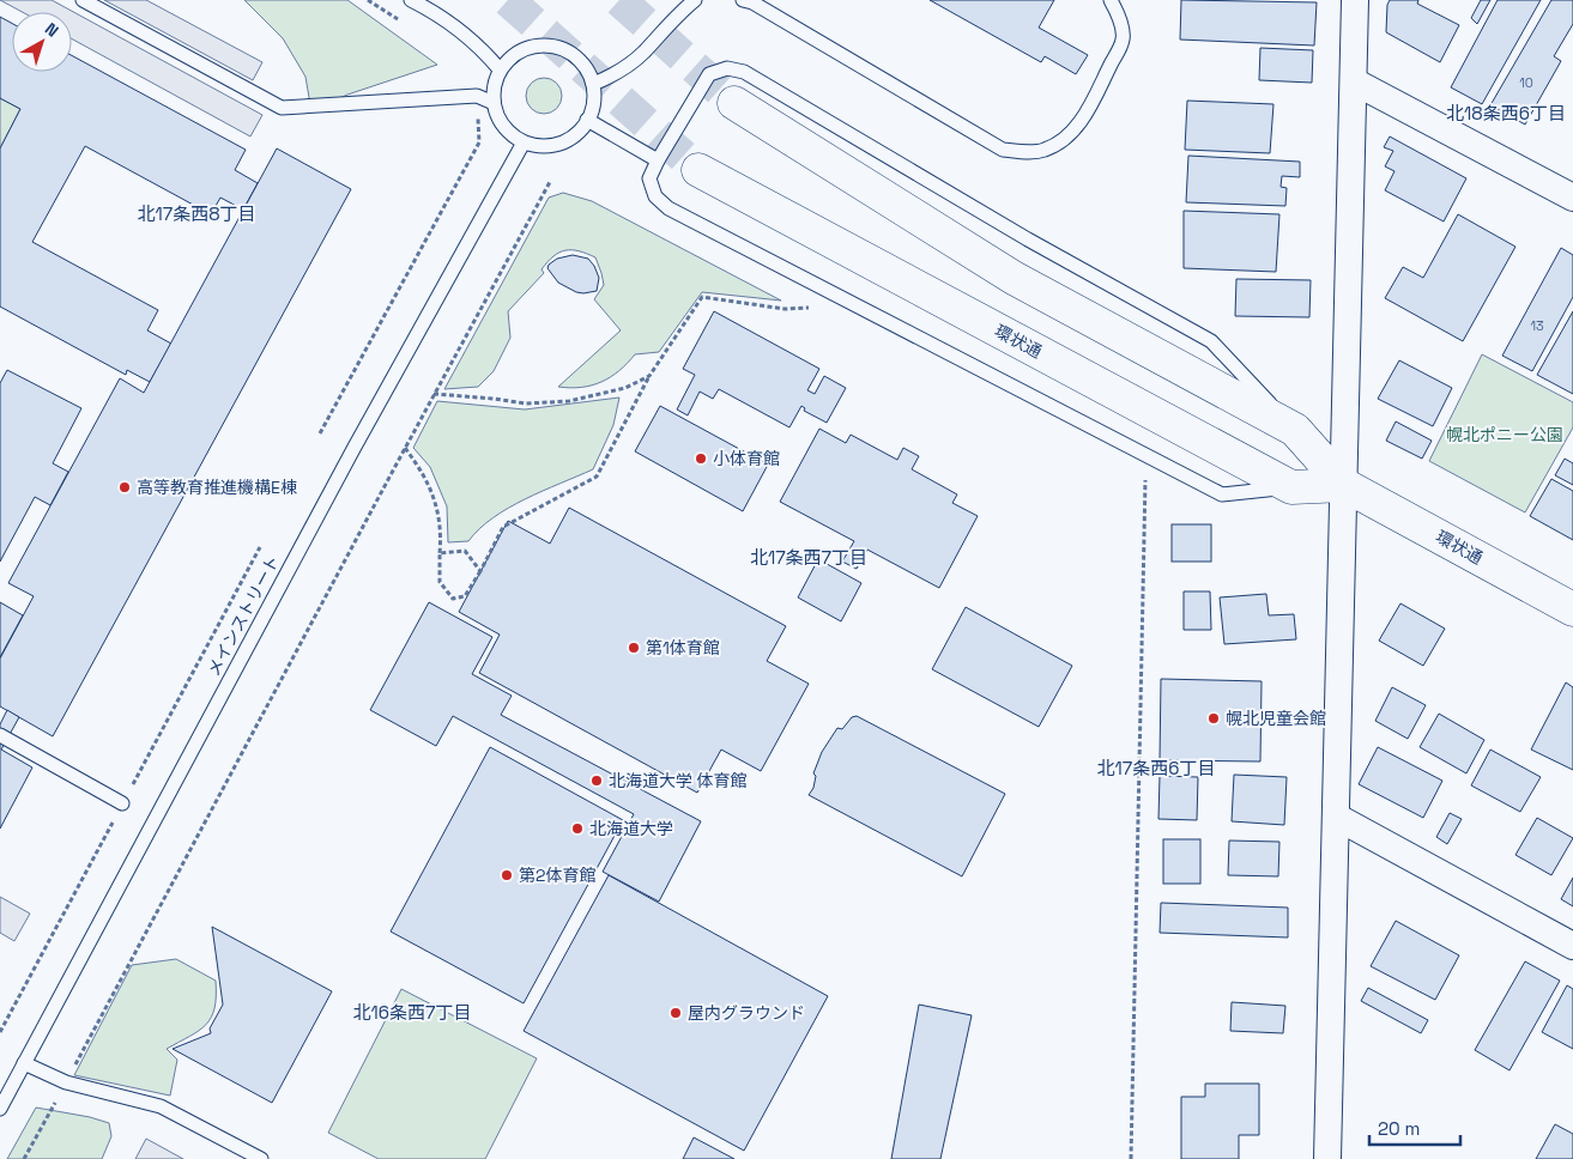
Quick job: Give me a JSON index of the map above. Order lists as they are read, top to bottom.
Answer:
{
  "streets": {
    "street": ["環状通"],
    "lane": ["メインストリート"]
  },
  "districts": [
    "北18条西6丁目",
    "北17条西8丁目",
    "北17条西7丁目",
    "北17条西6丁目",
    "北16条西7丁目"
  ],
  "parks": ["幌北ポニー公園"],
  "places": [
    "小体育館",
    "高等教育推進機構E棟",
    "第1体育館",
    "幌北児童会館",
    "北海道大学 体育館",
    "北海道大学",
    "第2体育館",
    "屋内グラウンド"
  ],
  "house_numbers": ["10", "13"],
  "scale_bar": "20 m",
  "north": "top right"
}
